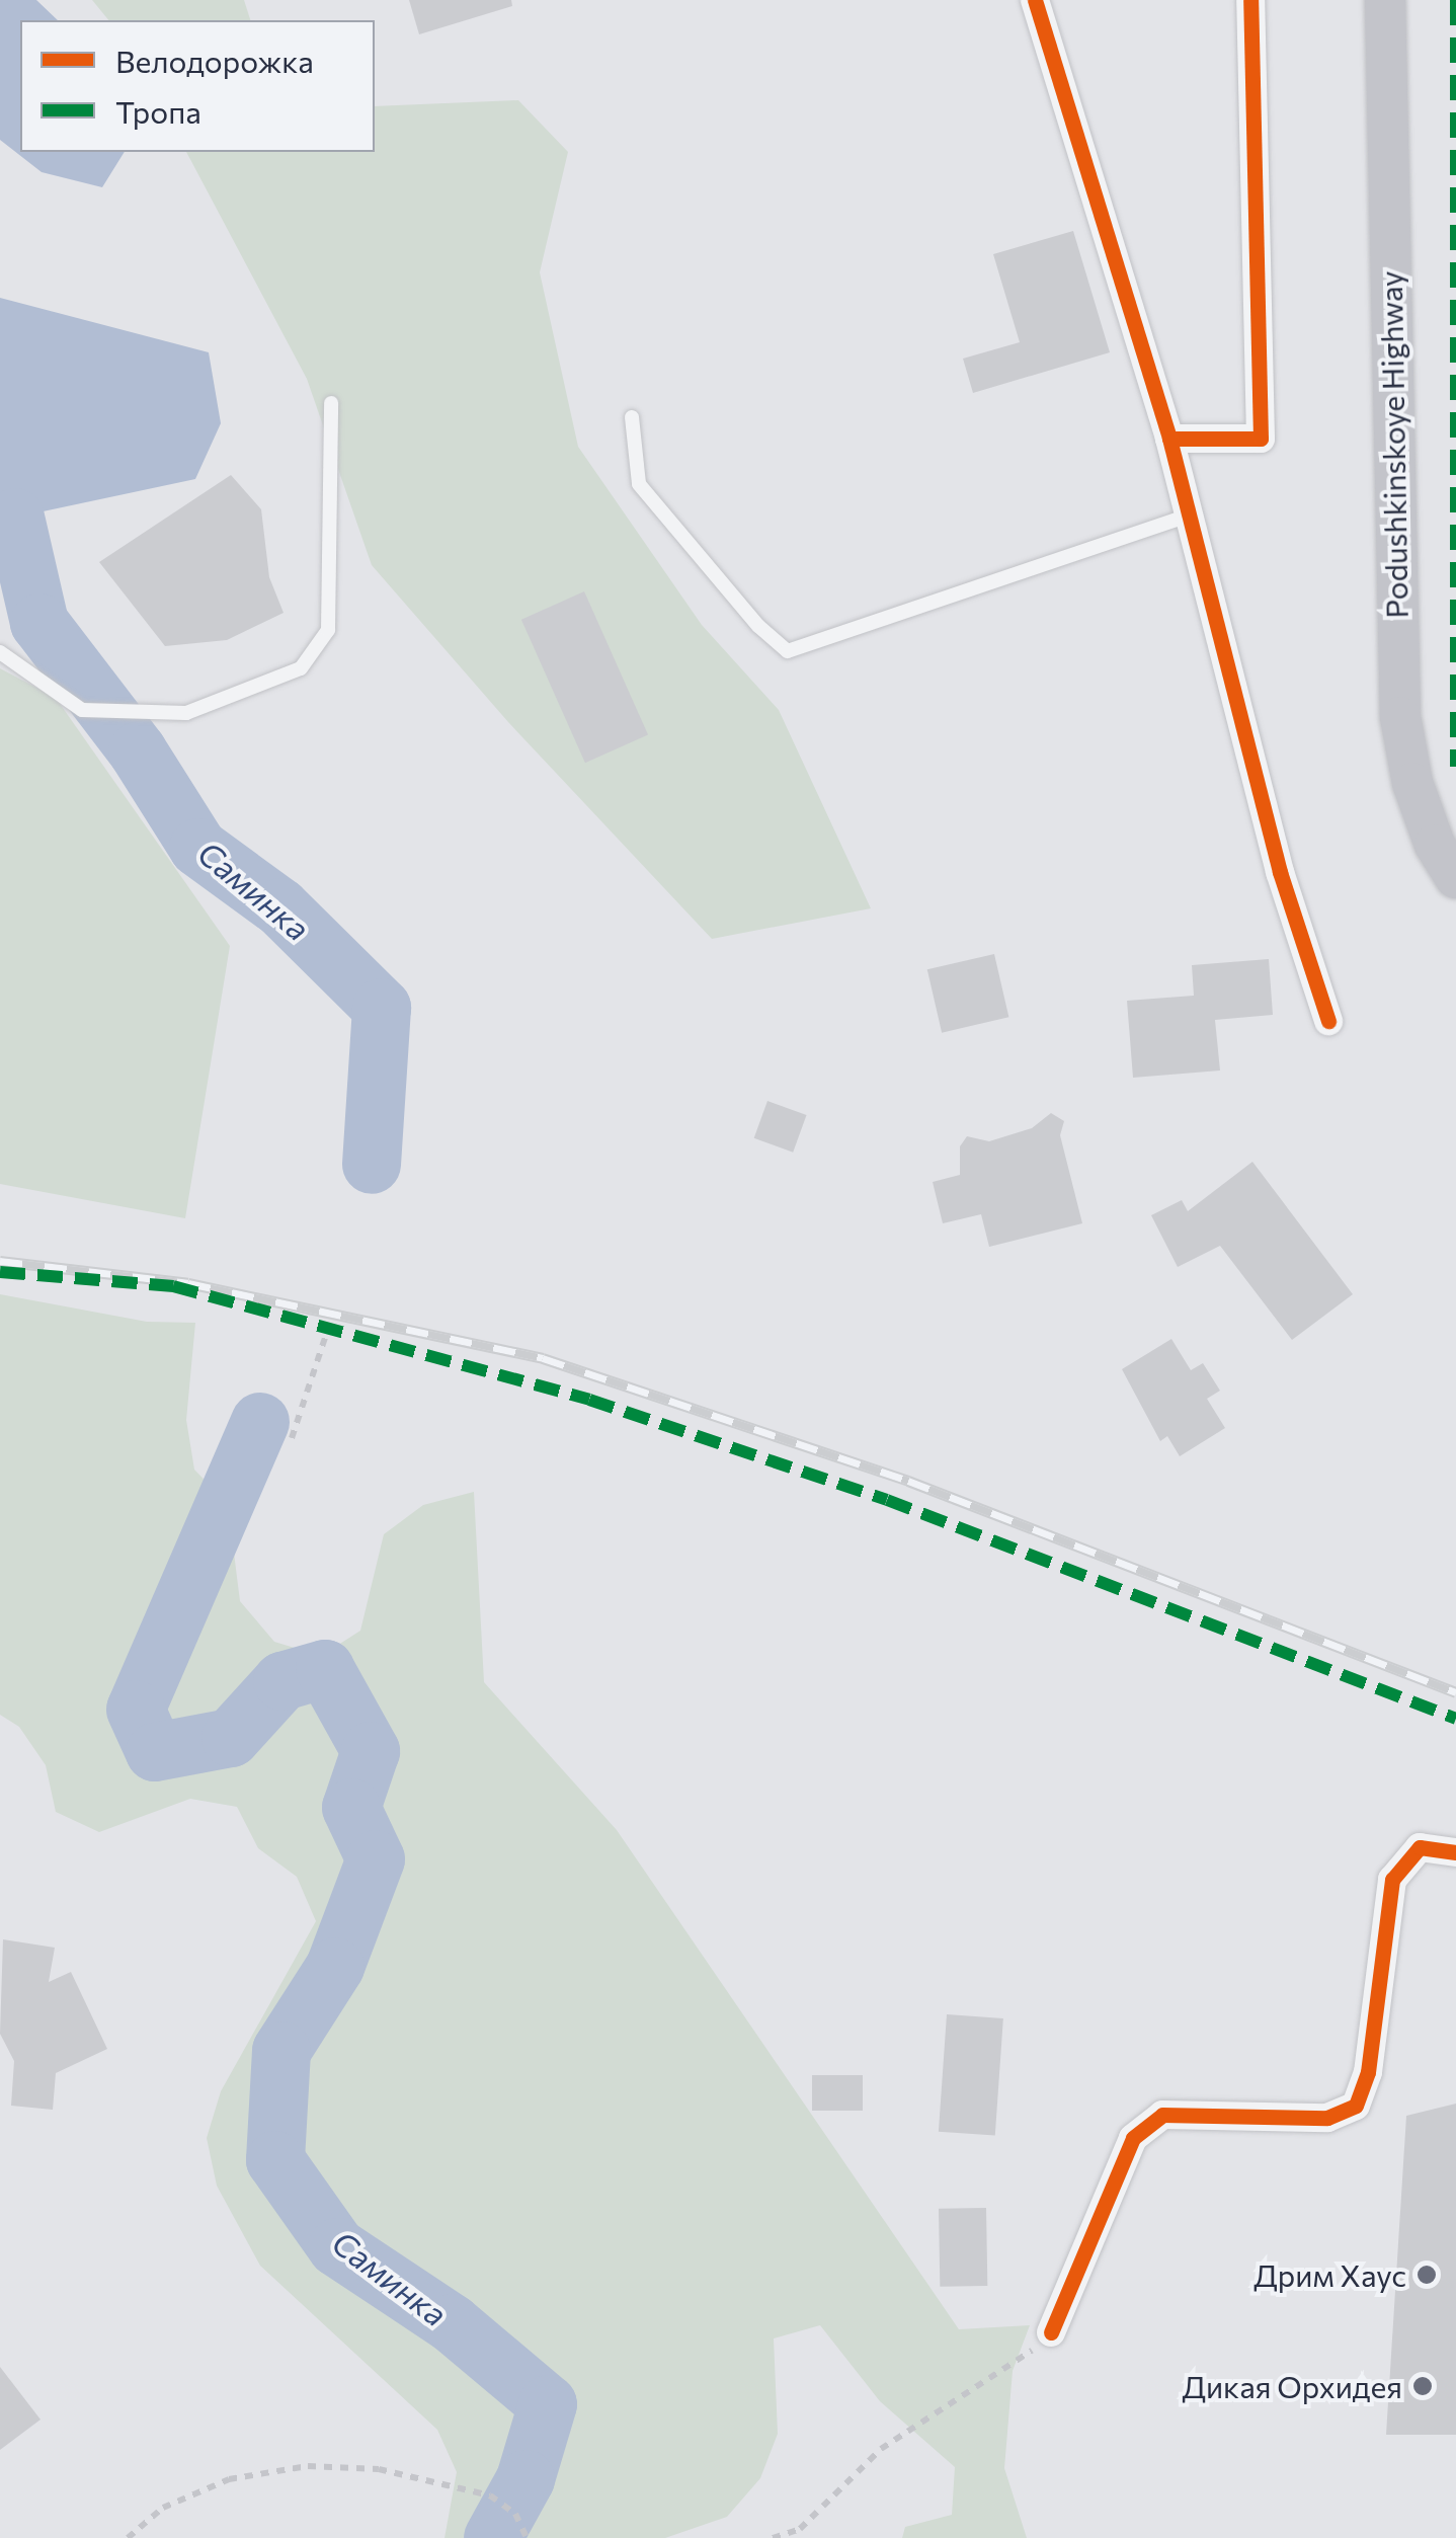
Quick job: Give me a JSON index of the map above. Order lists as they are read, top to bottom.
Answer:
{
  "streets": {
    "main road": ["Podushkinskoye Highway"]
  },
  "water": ["Саминка"],
  "places": ["Дрим Хаус", "Дикая Орхидея"],
  "legend": ["Велодорожка", "Тропа"]
}
